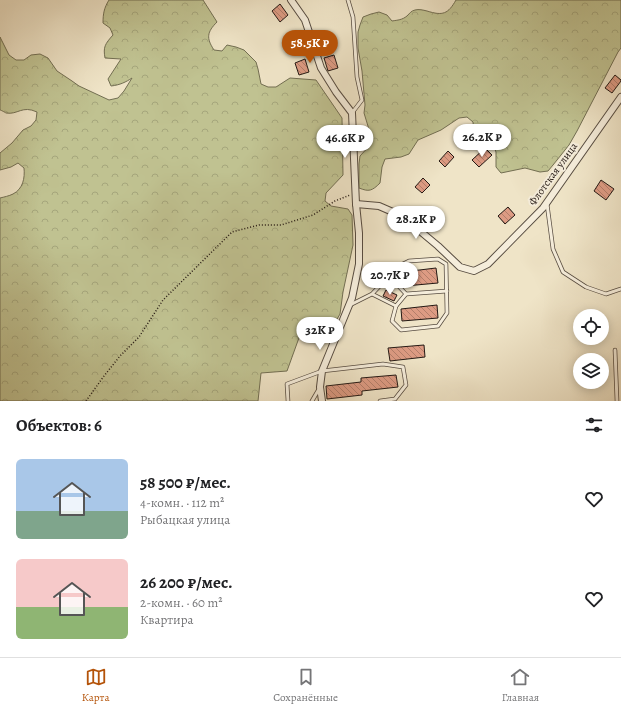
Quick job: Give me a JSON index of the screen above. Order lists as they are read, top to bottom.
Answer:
{
  "streets": {
    "street": ["Флотская улица"]
  },
  "page": {
    "price": [
      "58.5K ₽",
      "26.2K ₽",
      "46.6K ₽",
      "28.2K ₽",
      "20.7K ₽",
      "32K ₽"
    ],
    "heading": "Объектов: 6",
    "list": [
      {
        "name": "58 500 ₽/мес.",
        "note": "4-комн. · 112 m² · Рыбацкая улица"
      },
      {
        "name": "26 200 ₽/мес.",
        "note": "2-комн. · 60 m² · Квартира"
      }
    ],
    "tabs": ["Карта", "Сохранённые", "Главная"]
  }
}
